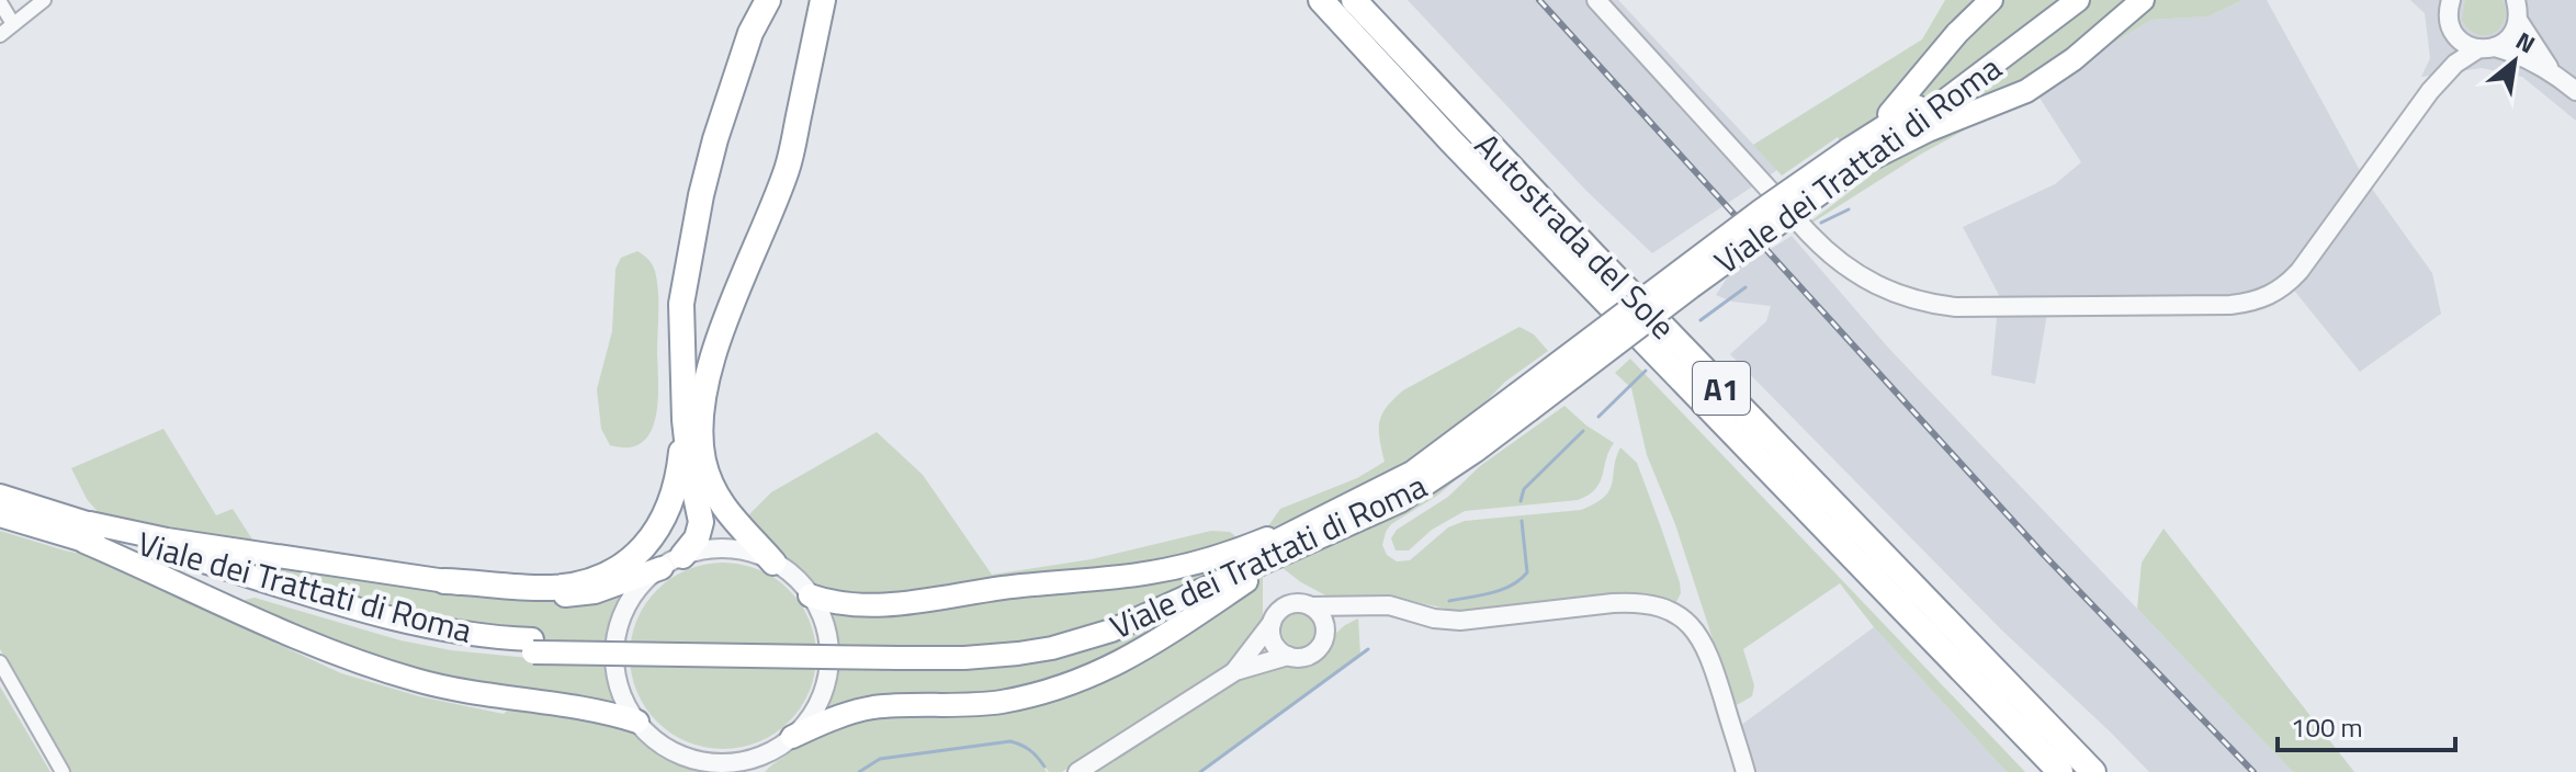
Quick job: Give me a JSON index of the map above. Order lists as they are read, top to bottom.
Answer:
{
  "streets": {
    "highway": ["Viale dei Trattati di Roma", "Autostrada del Sole", "A1"]
  },
  "scale_bar": "100 m",
  "north": "top right"
}
